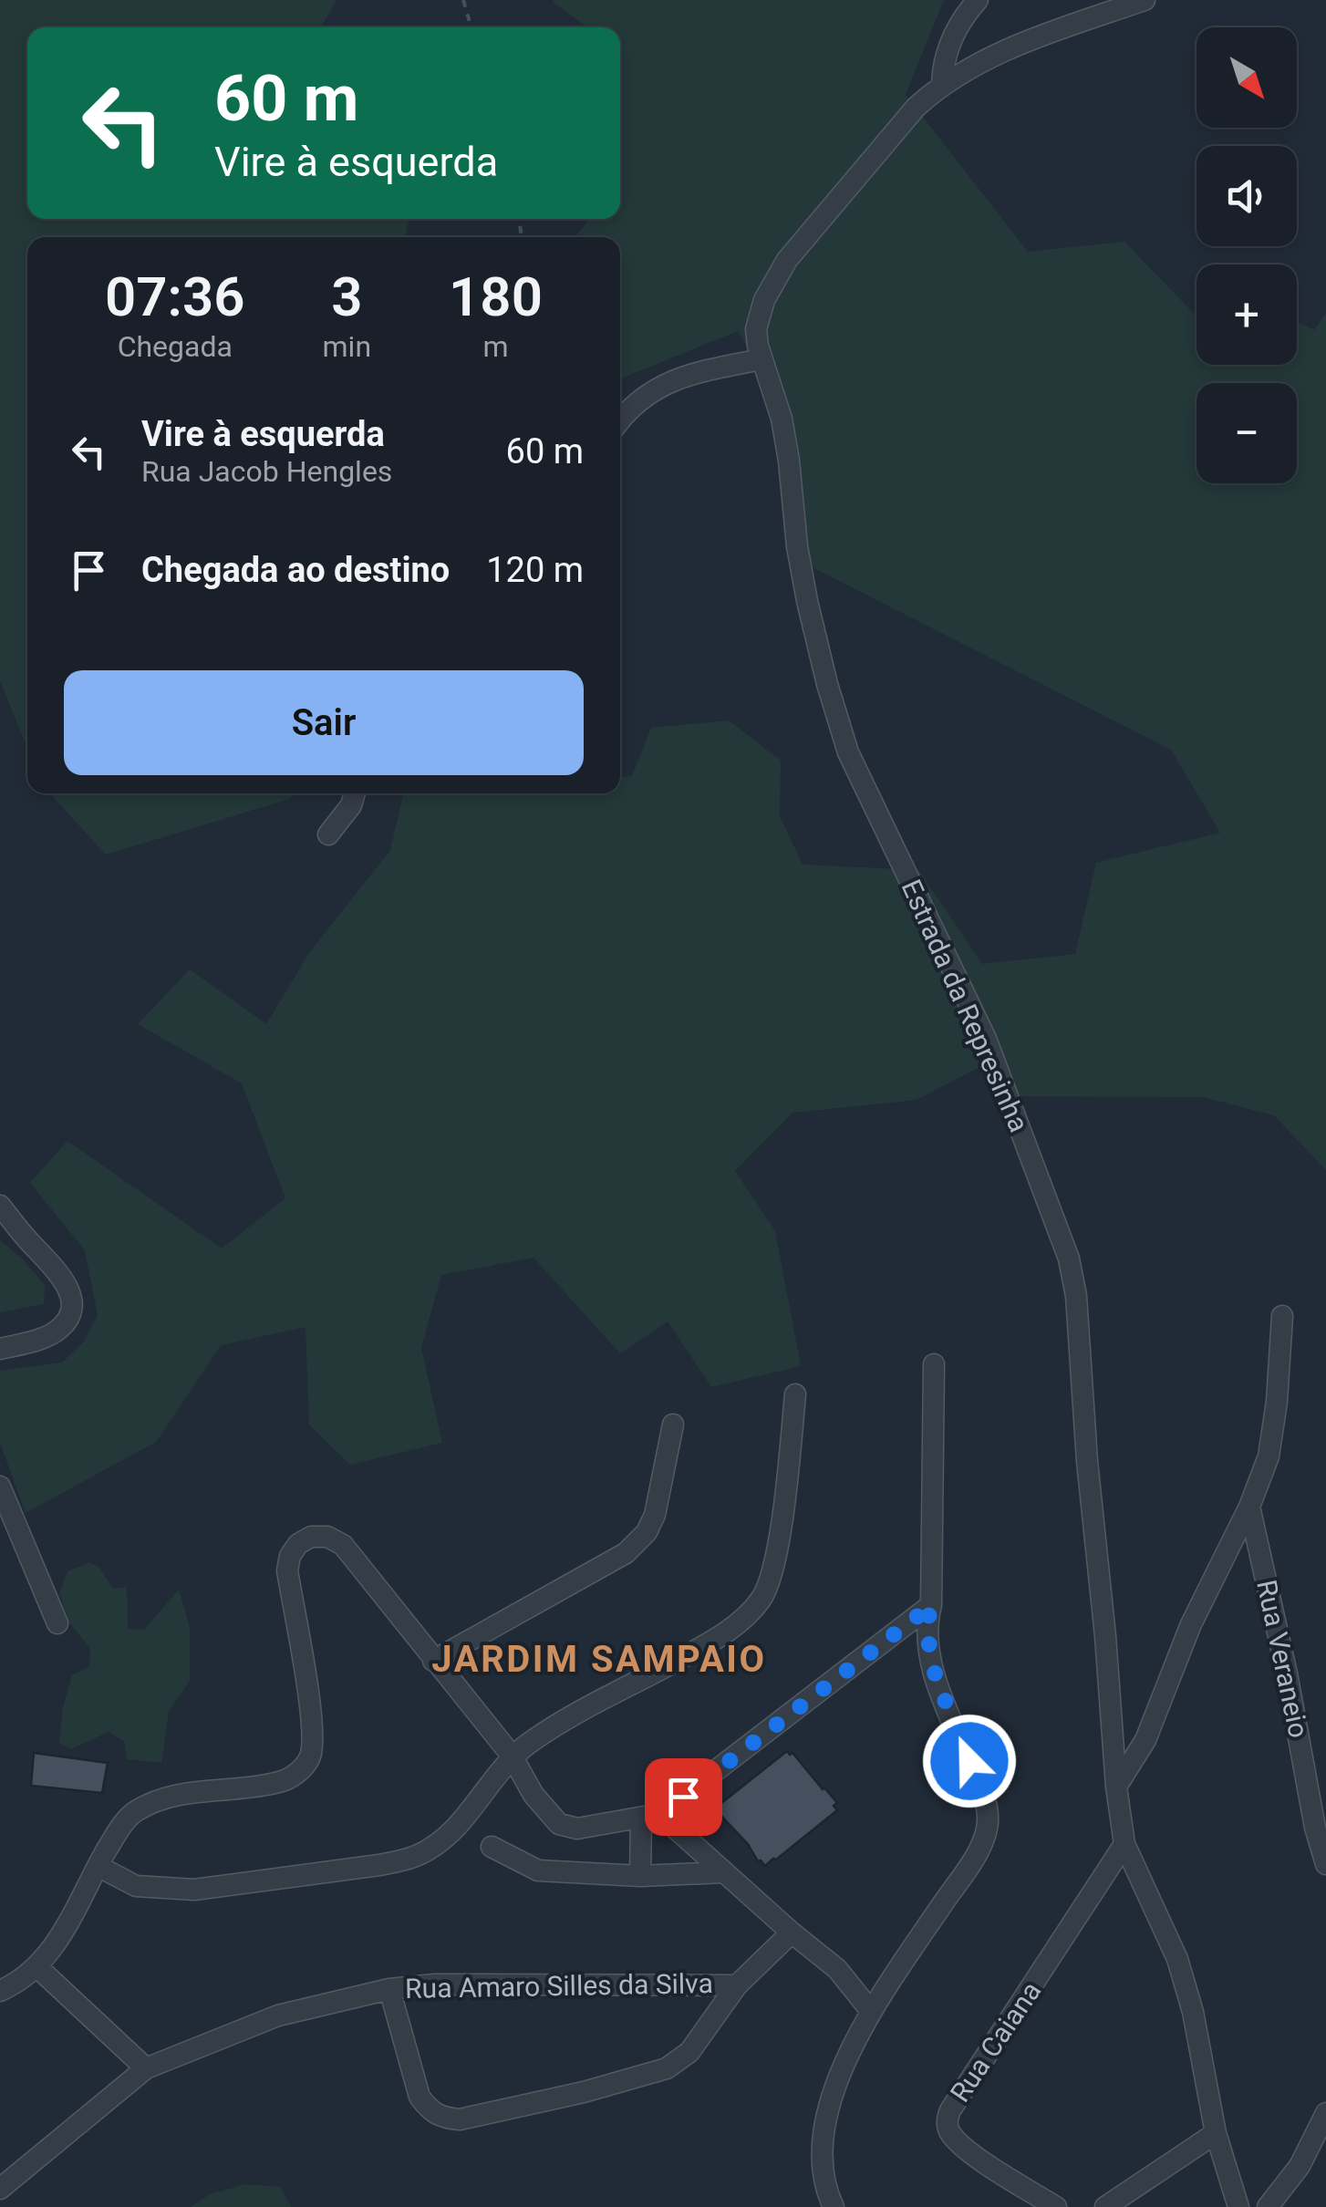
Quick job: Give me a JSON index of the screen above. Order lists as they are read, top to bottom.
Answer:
{
  "streets": {
    "street": [
      "Estrada da Represinha",
      "Rua Veraneio",
      "Rua Amaro Silles da Silva",
      "Rua Caiana"
    ]
  },
  "crossings": [
    ["Estrada da Represinha", "Rua Veraneio"],
    ["Estrada da Represinha", "Rua Caiana"]
  ],
  "districts": ["JARDIM SAMPAIO"],
  "north": "bottom right",
  "page": {
    "map_buttons": ["+", "−"],
    "turn": ["60 m", "Vire à esquerda"],
    "eta": [
      "07:36",
      "Chegada",
      "3",
      "min",
      "180",
      "m"
    ],
    "list": [
      {
        "name": "Vire à esquerda",
        "note": "Rua Jacob Hengles",
        "value": "60 m"
      },
      {
        "name": "Chegada ao destino",
        "value": "120 m"
      }
    ],
    "buttons": "Sair"
  }
}
